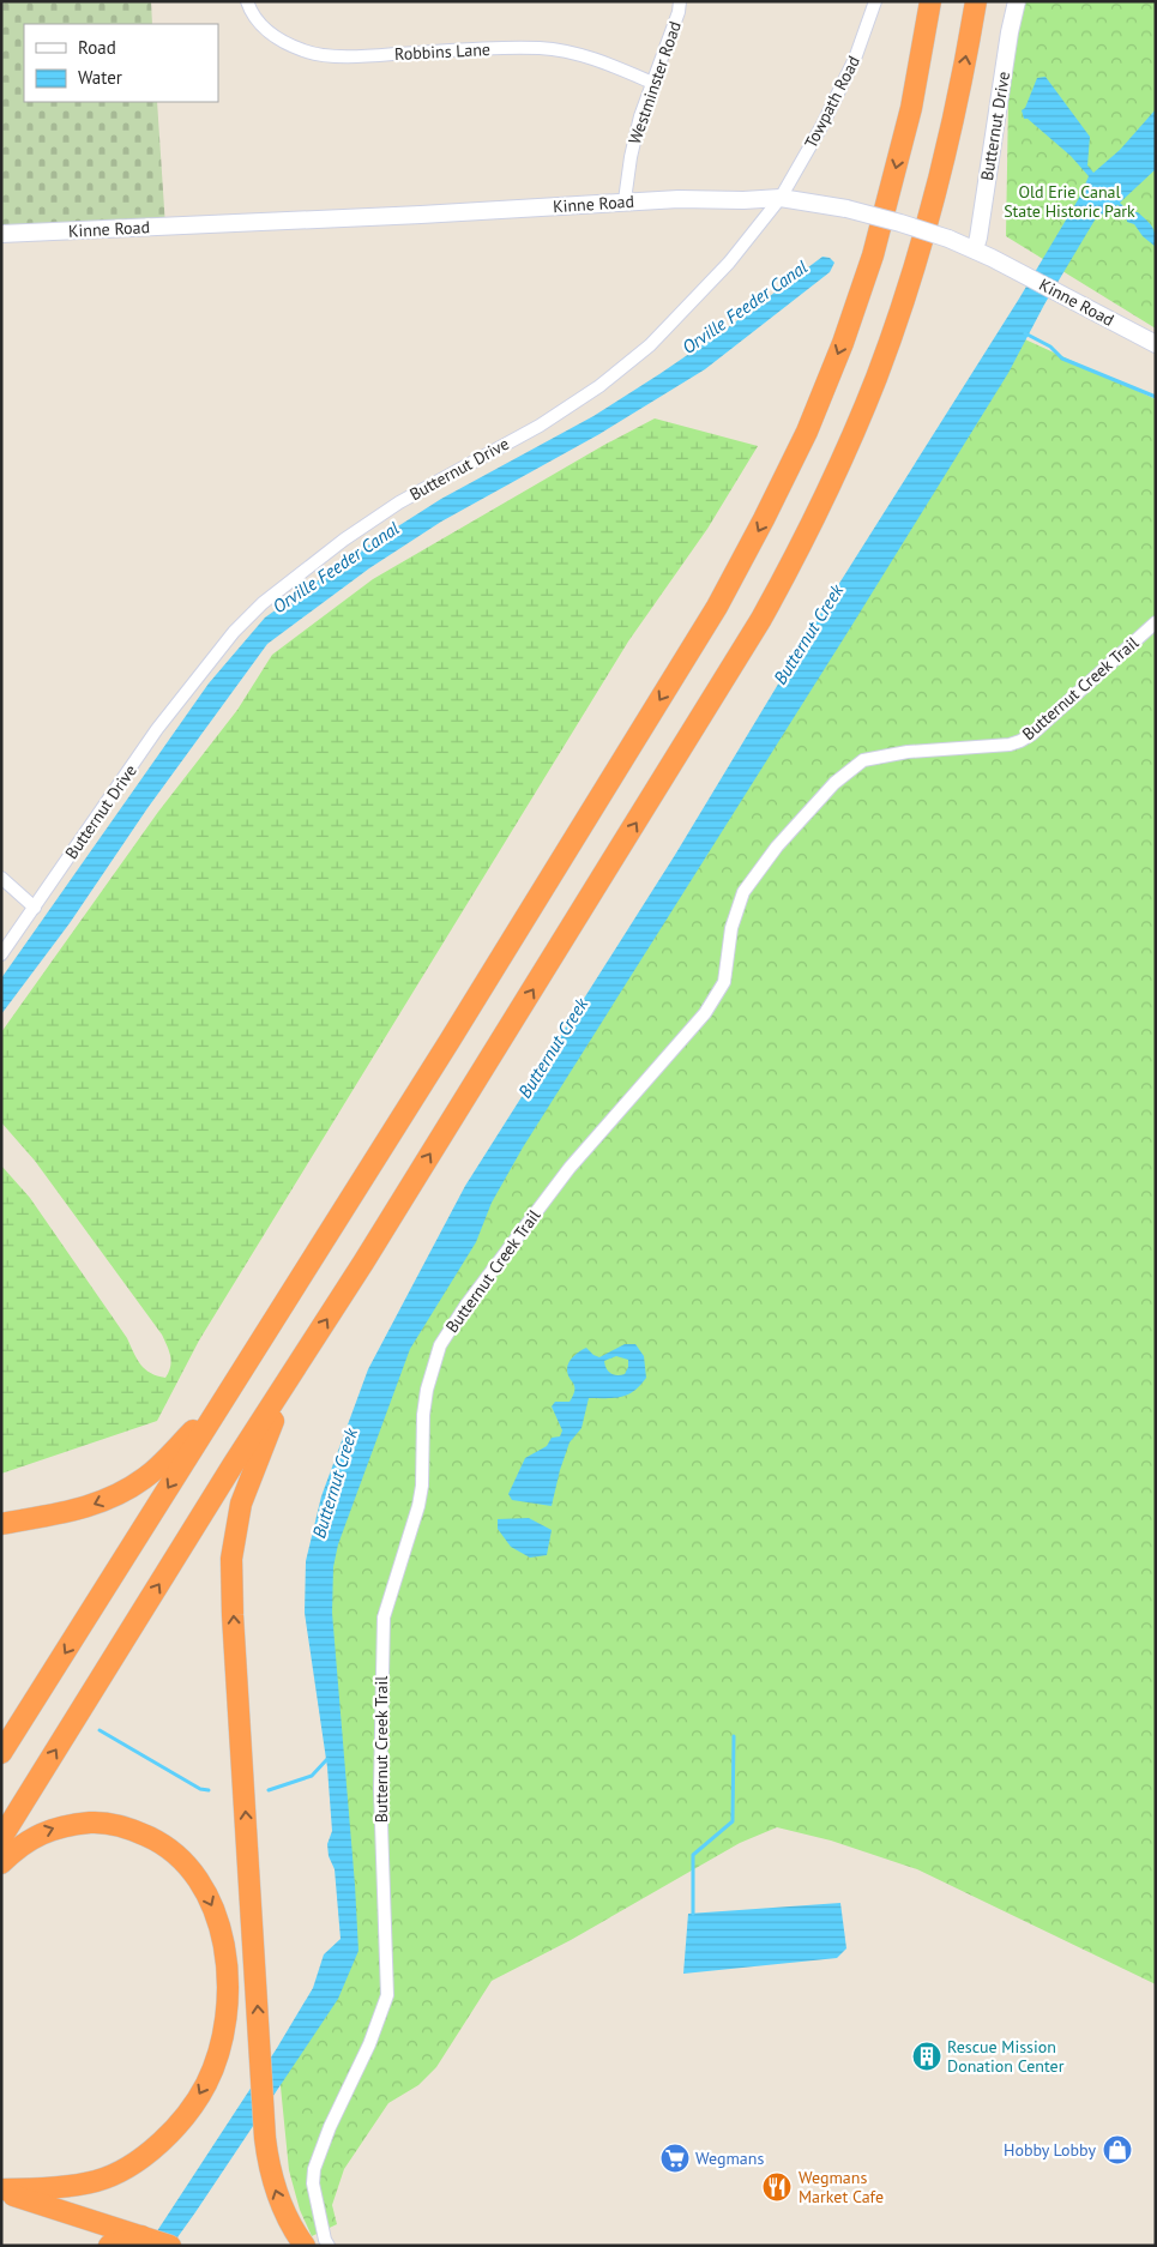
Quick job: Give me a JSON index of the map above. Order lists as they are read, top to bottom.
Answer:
{
  "streets": {
    "street": [
      "Robbins Lane",
      "Westminster Road",
      "Towpath Road",
      "Butternut Drive",
      "Kinne Road",
      "Butternut Creek Trail"
    ]
  },
  "crossings": [
    ["Robbins Lane", "Westminster Road"],
    ["Westminster Road", "Kinne Road"],
    ["Towpath Road", "Butternut Drive"],
    ["Towpath Road", "Kinne Road"],
    ["Butternut Drive", "Kinne Road"]
  ],
  "water": ["Orville Feeder Canal", "Butternut Creek"],
  "parks": ["Old Erie Canal State Historic Park"],
  "places": {
    "building": ["Rescue Mission Donation Center"],
    "shop": ["Hobby Lobby"],
    "supermarket": ["Wegmans"],
    "restaurant": ["Wegmans Market Cafe"]
  },
  "legend": ["Road", "Water"]
}
